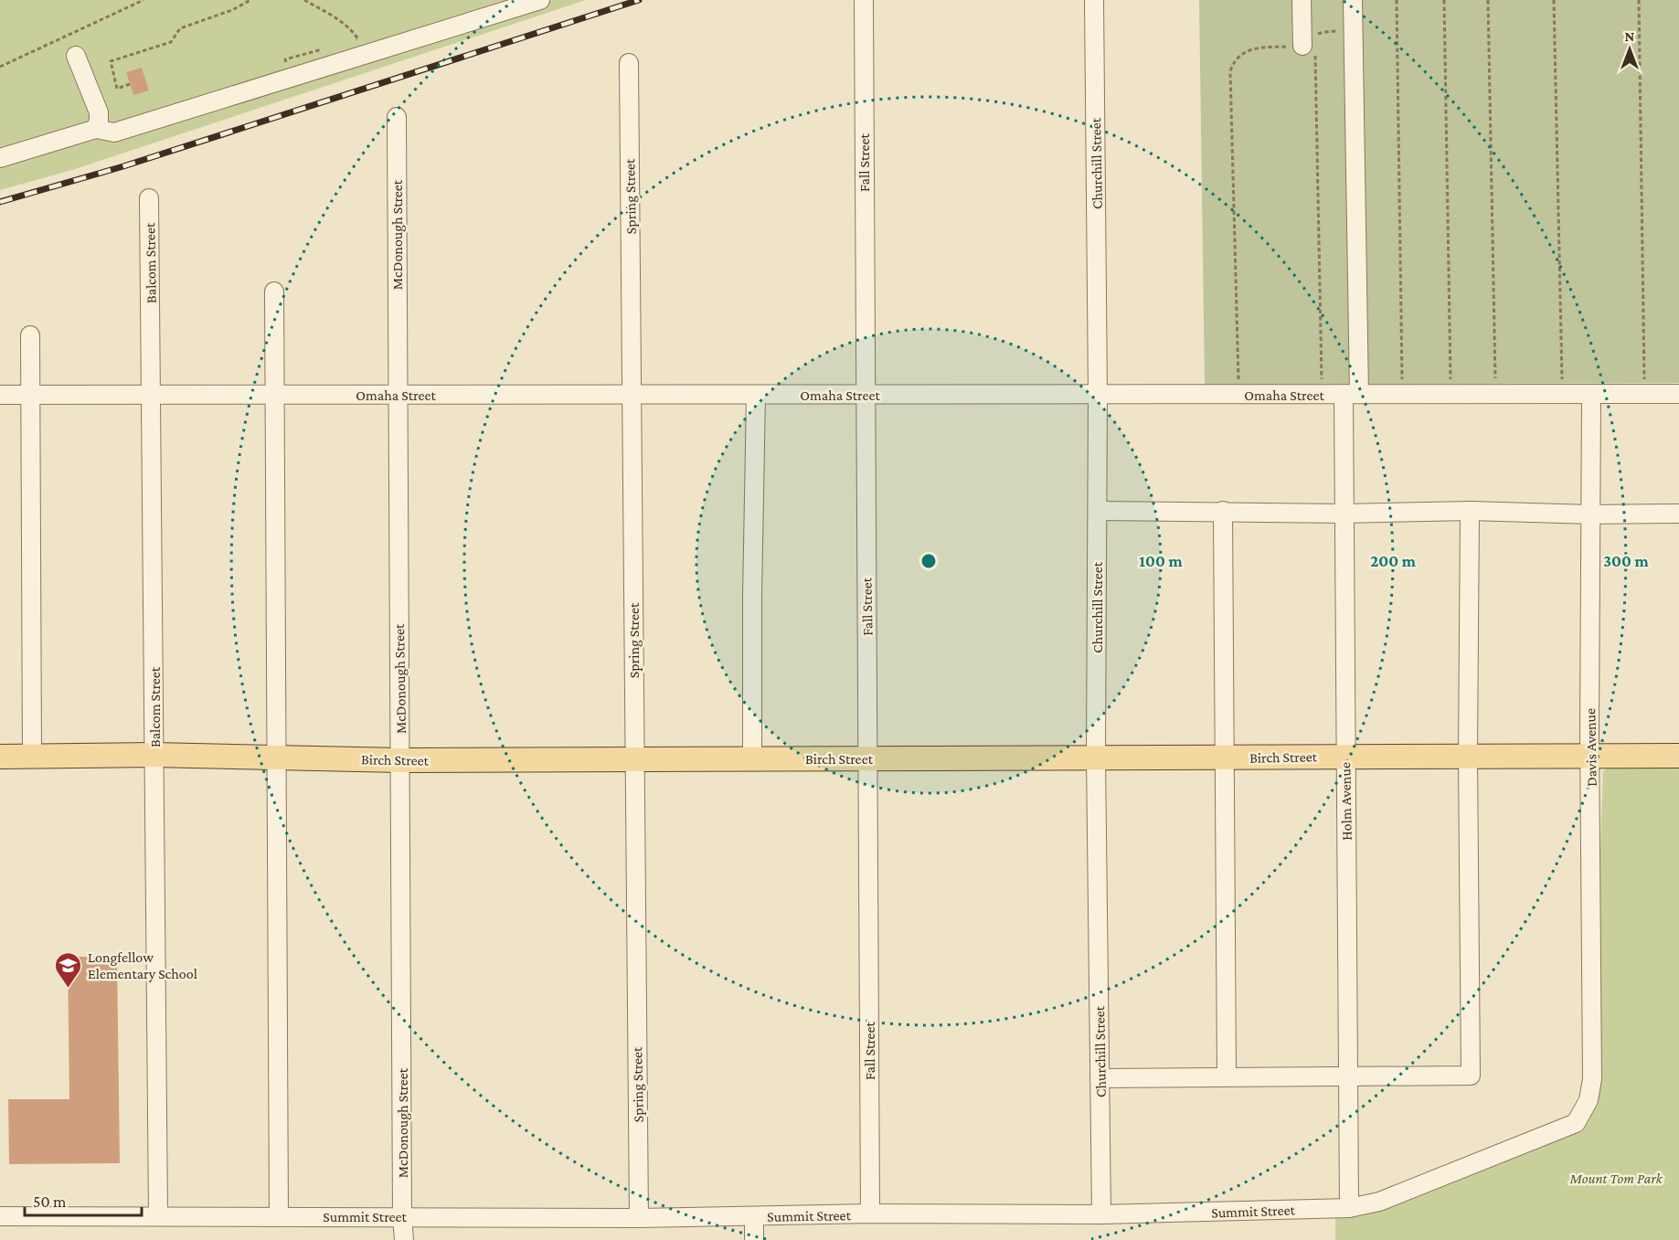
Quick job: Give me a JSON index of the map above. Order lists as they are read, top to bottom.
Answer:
{
  "streets": {
    "main road": ["Birch Street"],
    "street": [
      "Fall Street",
      "Churchill Street",
      "Spring Street",
      "McDonough Street",
      "Balcom Street",
      "Omaha Street",
      "Davis Avenue",
      "Holm Avenue",
      "Summit Street"
    ]
  },
  "crossings": [
    ["Fall Street", "Omaha Street"],
    ["Fall Street", "Birch Street"],
    ["Fall Street", "Summit Street"],
    ["Churchill Street", "Omaha Street"],
    ["Churchill Street", "Birch Street"],
    ["Churchill Street", "Summit Street"],
    ["Spring Street", "Omaha Street"],
    ["Spring Street", "Birch Street"],
    ["Spring Street", "Summit Street"],
    ["McDonough Street", "Omaha Street"],
    ["McDonough Street", "Birch Street"],
    ["McDonough Street", "Summit Street"],
    ["Balcom Street", "Omaha Street"],
    ["Balcom Street", "Birch Street"],
    ["Balcom Street", "Summit Street"],
    ["Omaha Street", "Davis Avenue"],
    ["Omaha Street", "Holm Avenue"],
    ["Davis Avenue", "Birch Street"],
    ["Davis Avenue", "Summit Street"],
    ["Birch Street", "Holm Avenue"],
    ["Holm Avenue", "Summit Street"]
  ],
  "parks": ["Mount Tom Park"],
  "places": {
    "school or university": ["Longfellow Elementary School"]
  },
  "scale_bar": "50 m",
  "north": "top",
  "rings": ["100 m", "200 m", "300 m"]
}
